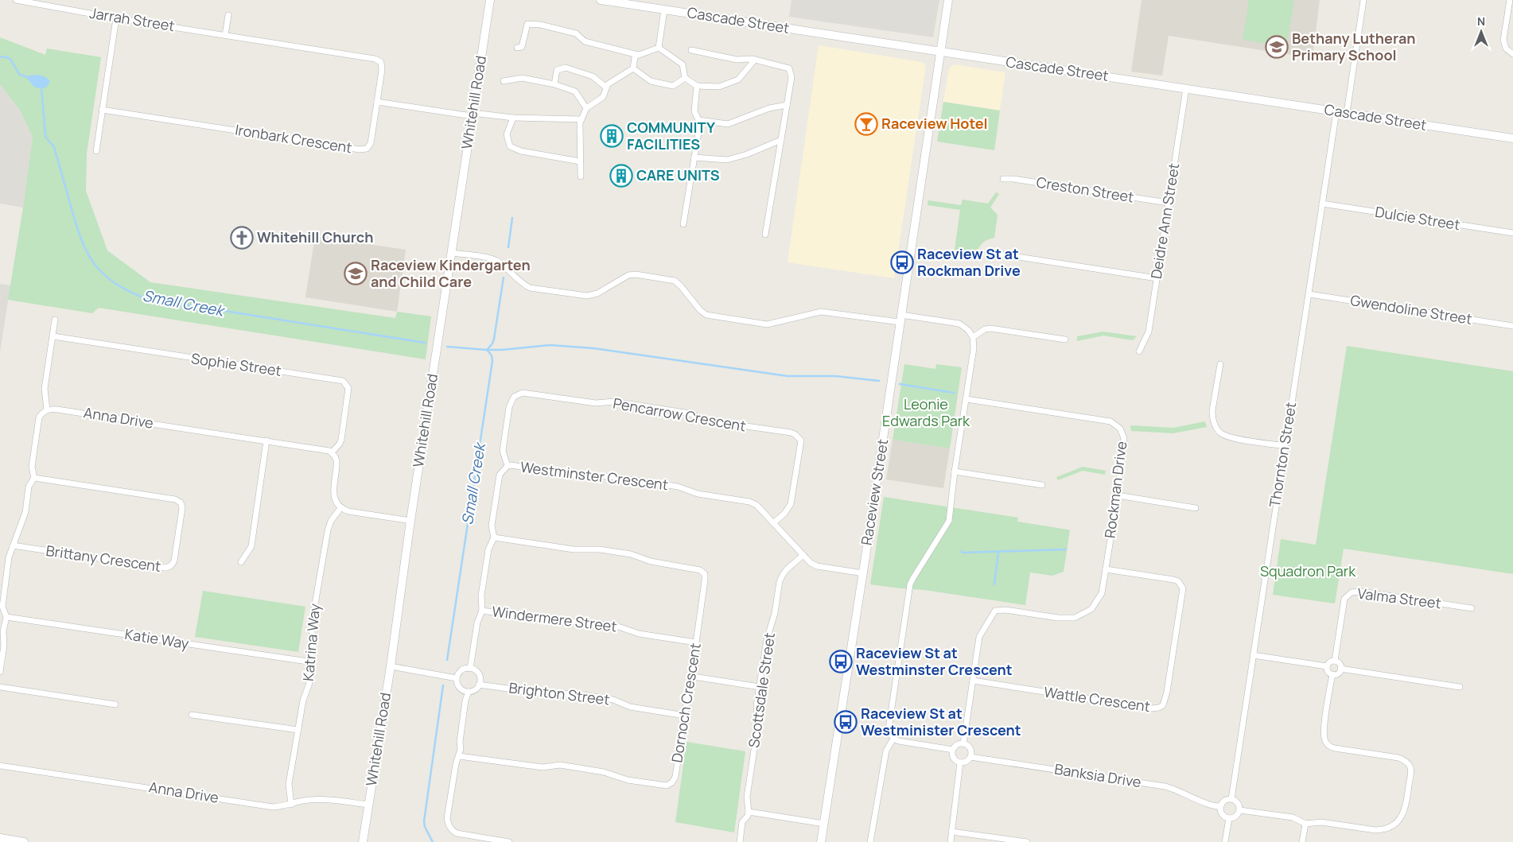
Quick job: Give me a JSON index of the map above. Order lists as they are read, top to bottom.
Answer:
{
  "streets": {
    "street": [
      "Jarrah Street",
      "Cascade Street",
      "Whitehill Road",
      "Ironbark Crescent",
      "Creston Street",
      "Dulcie Street",
      "Deidre Ann Street",
      "Gwendoline Street",
      "Sophie Street",
      "Pencarrow Crescent",
      "Anna Drive",
      "Thornton Street",
      "Westminster Crescent",
      "Rockman Drive",
      "Raceview Street",
      "Brittany Crescent",
      "Valma Street",
      "Windermere Street",
      "Katie Way",
      "Katrina Way",
      "Scottsdale Street",
      "Brighton Street",
      "Wattle Crescent",
      "Dornoch Crescent",
      "Banksia Drive"
    ]
  },
  "crossings": [
    ["Jarrah Street", "Ironbark Crescent"],
    ["Cascade Street", "Deidre Ann Street"],
    ["Cascade Street", "Thornton Street"],
    ["Cascade Street", "Raceview Street"],
    ["Whitehill Road", "Anna Drive"],
    ["Creston Street", "Deidre Ann Street"],
    ["Dulcie Street", "Thornton Street"],
    ["Gwendoline Street", "Thornton Street"],
    ["Sophie Street", "Anna Drive"],
    ["Pencarrow Crescent", "Westminster Crescent"],
    ["Anna Drive", "Katrina Way"],
    ["Thornton Street", "Banksia Drive"],
    ["Westminster Crescent", "Raceview Street"],
    ["Westminster Crescent", "Windermere Street"],
    ["Westminster Crescent", "Scottsdale Street"],
    ["Westminster Crescent", "Brighton Street"],
    ["Westminster Crescent", "Dornoch Crescent"],
    ["Rockman Drive", "Wattle Crescent"],
    ["Rockman Drive", "Banksia Drive"],
    ["Windermere Street", "Dornoch Crescent"],
    ["Katie Way", "Katrina Way"],
    ["Brighton Street", "Dornoch Crescent"]
  ],
  "water": ["Small Creek"],
  "parks": ["Leonie Edwards Park", "Squadron Park"],
  "places": {
    "school or university": ["Bethany Lutheran Primary School", "Raceview Kindergarten and Child Care"],
    "bar": ["Raceview Hotel"],
    "building": ["COMMUNITY FACILITIES", "CARE UNITS"],
    "church": ["Whitehill Church"],
    "bus stop": ["Raceview St at Rockman Drive", "Raceview St at Westminster Crescent", "Raceview St at Westminister Crescent"]
  },
  "north": "top"
}
